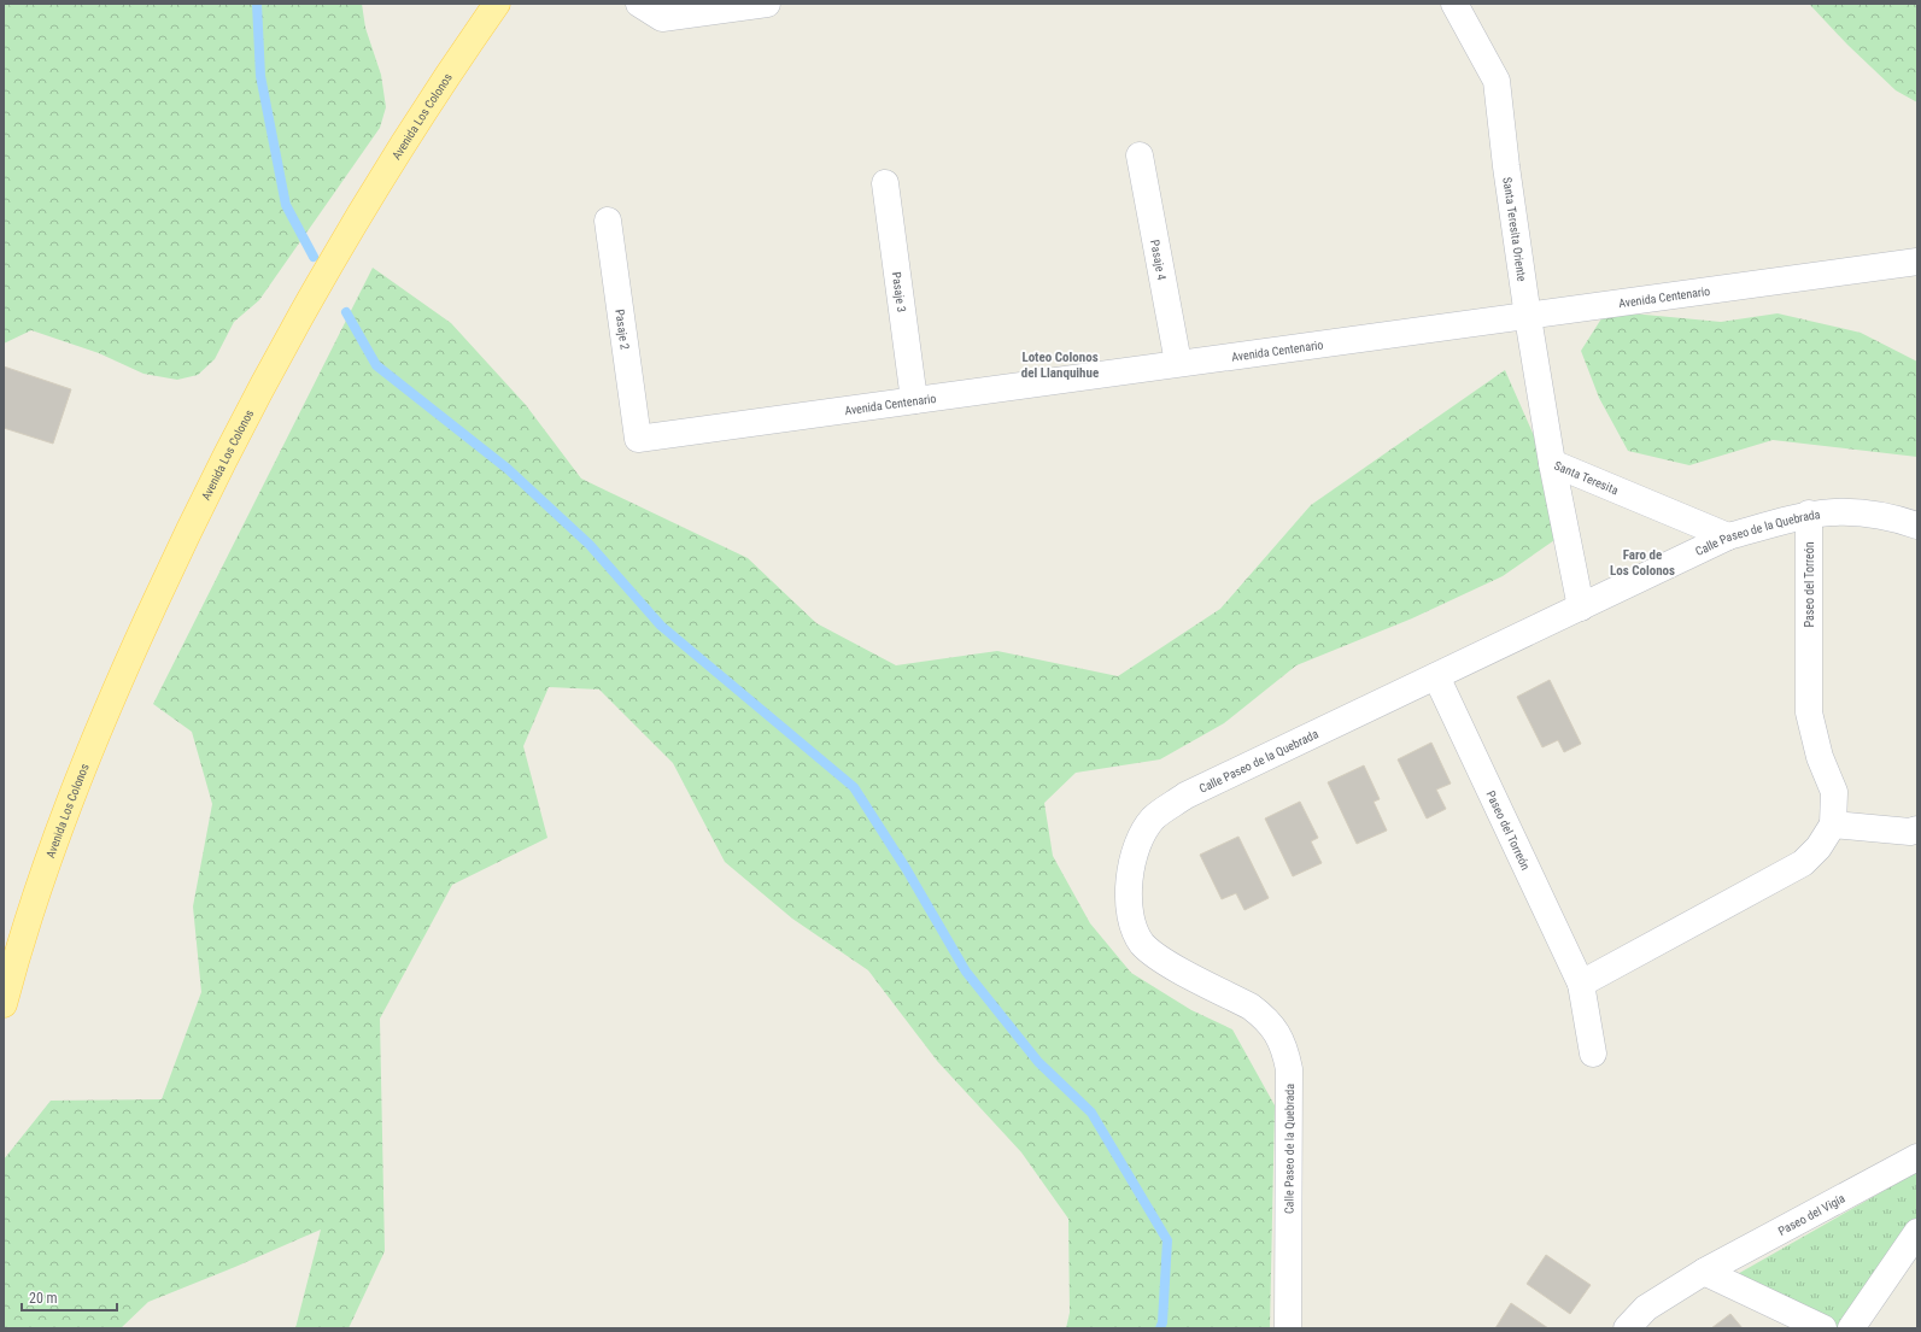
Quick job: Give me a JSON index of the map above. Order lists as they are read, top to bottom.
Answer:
{
  "streets": {
    "main road": ["Avenida Los Colonos"],
    "street": [
      "Santa Teresita Oriente",
      "Pasaje 4",
      "Pasaje 3",
      "Avenida Centenario",
      "Pasaje 2",
      "Santa Teresita",
      "Calle Paseo de la Quebrada",
      "Paseo del Torreón",
      "Paseo del Vigía"
    ]
  },
  "crossings": [
    ["Santa Teresita Oriente", "Avenida Centenario"],
    ["Santa Teresita Oriente", "Santa Teresita"],
    ["Pasaje 4", "Avenida Centenario"],
    ["Pasaje 3", "Avenida Centenario"],
    ["Avenida Centenario", "Pasaje 2"],
    ["Santa Teresita", "Calle Paseo de la Quebrada"],
    ["Calle Paseo de la Quebrada", "Paseo del Torreón"]
  ],
  "districts": ["Loteo Colonos del Llanquihue", "Faro de Los Colonos"],
  "scale_bar": "20 m"
}
